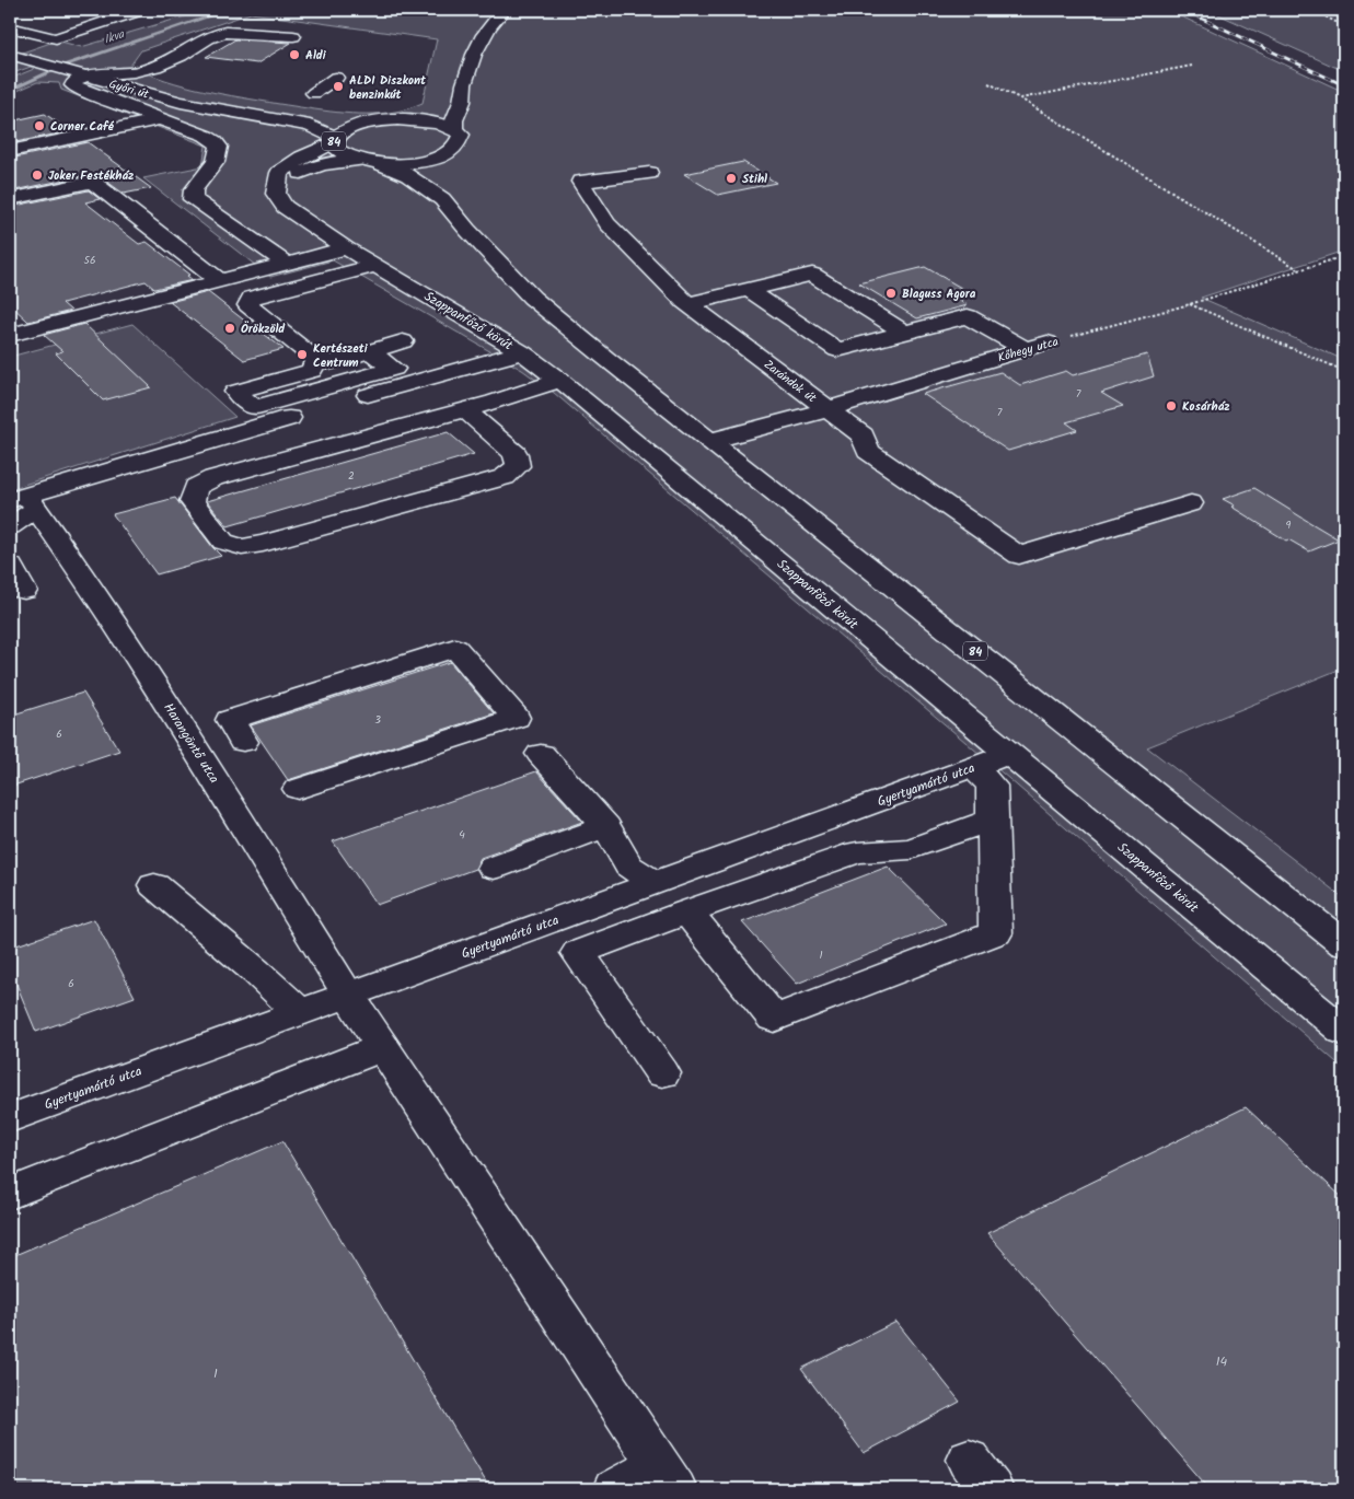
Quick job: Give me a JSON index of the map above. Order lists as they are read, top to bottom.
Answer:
{
  "streets": {
    "main road": [
      "Győri út",
      "84",
      "Szappanfőző körút",
      "Kőhegy utca",
      "Zarándok út",
      "Harangöntő utca",
      "Gyertyamártó utca"
    ]
  },
  "crossings": [
    ["Győri út", "84"],
    ["84", "Kőhegy utca"],
    ["Szappanfőző körút", "Gyertyamártó utca"],
    ["Kőhegy utca", "Zarándok út"],
    ["Harangöntő utca", "Gyertyamártó utca"]
  ],
  "water": ["Ikva"],
  "places": [
    "Aldi",
    "ALDI Diszkont benzinkút",
    "Corner Café",
    "Joker Festékház",
    "Stihl",
    "Blaguss Agora",
    "Örökzöld",
    "Kertészeti Centrum",
    "Kosárház"
  ],
  "house_numbers": [
    "56",
    "7",
    "7",
    "2",
    "9",
    "3",
    "6",
    "4",
    "1",
    "6",
    "14",
    "1"
  ]
}
